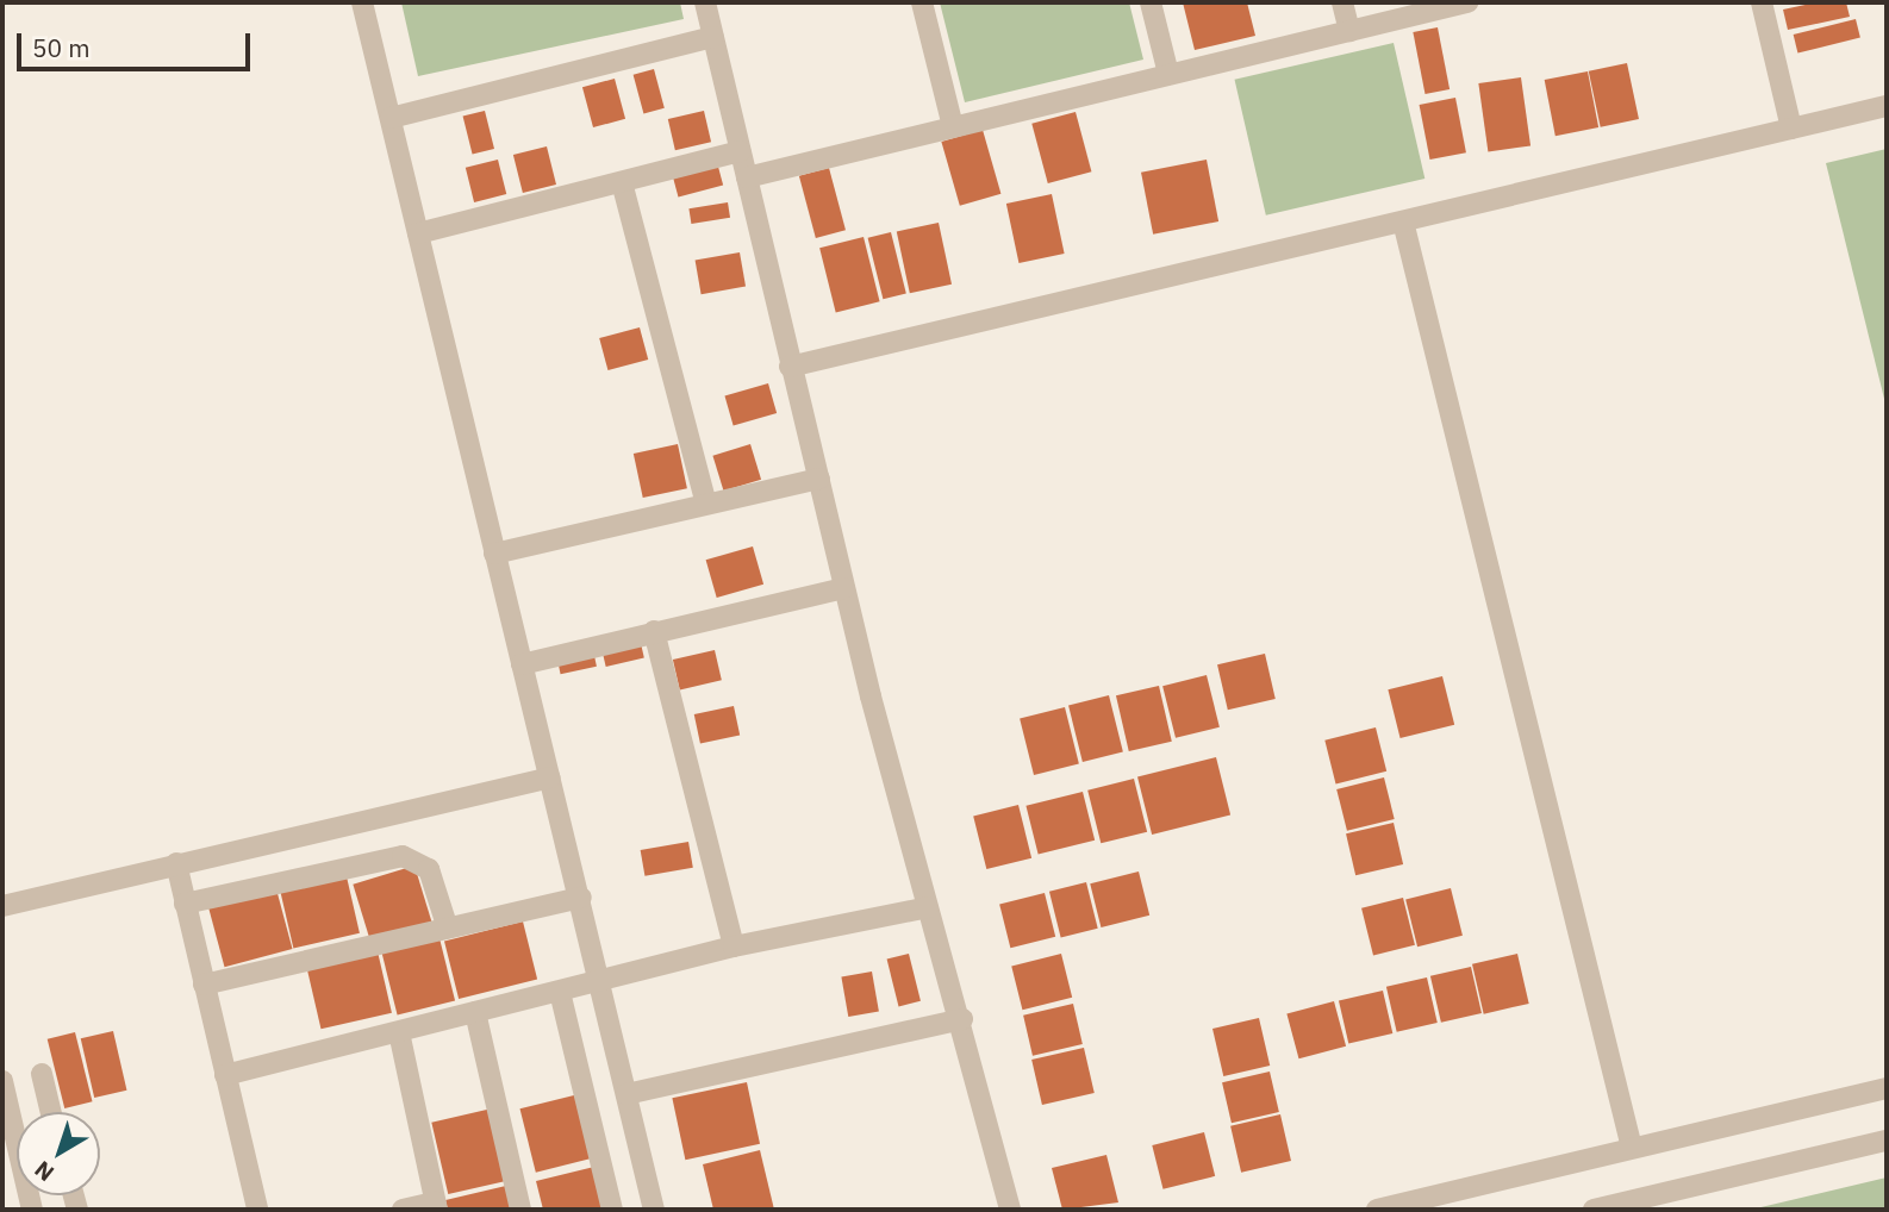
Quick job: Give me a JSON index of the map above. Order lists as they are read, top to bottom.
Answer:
{
  "scale_bar": "50 m",
  "north": "bottom left"
}
